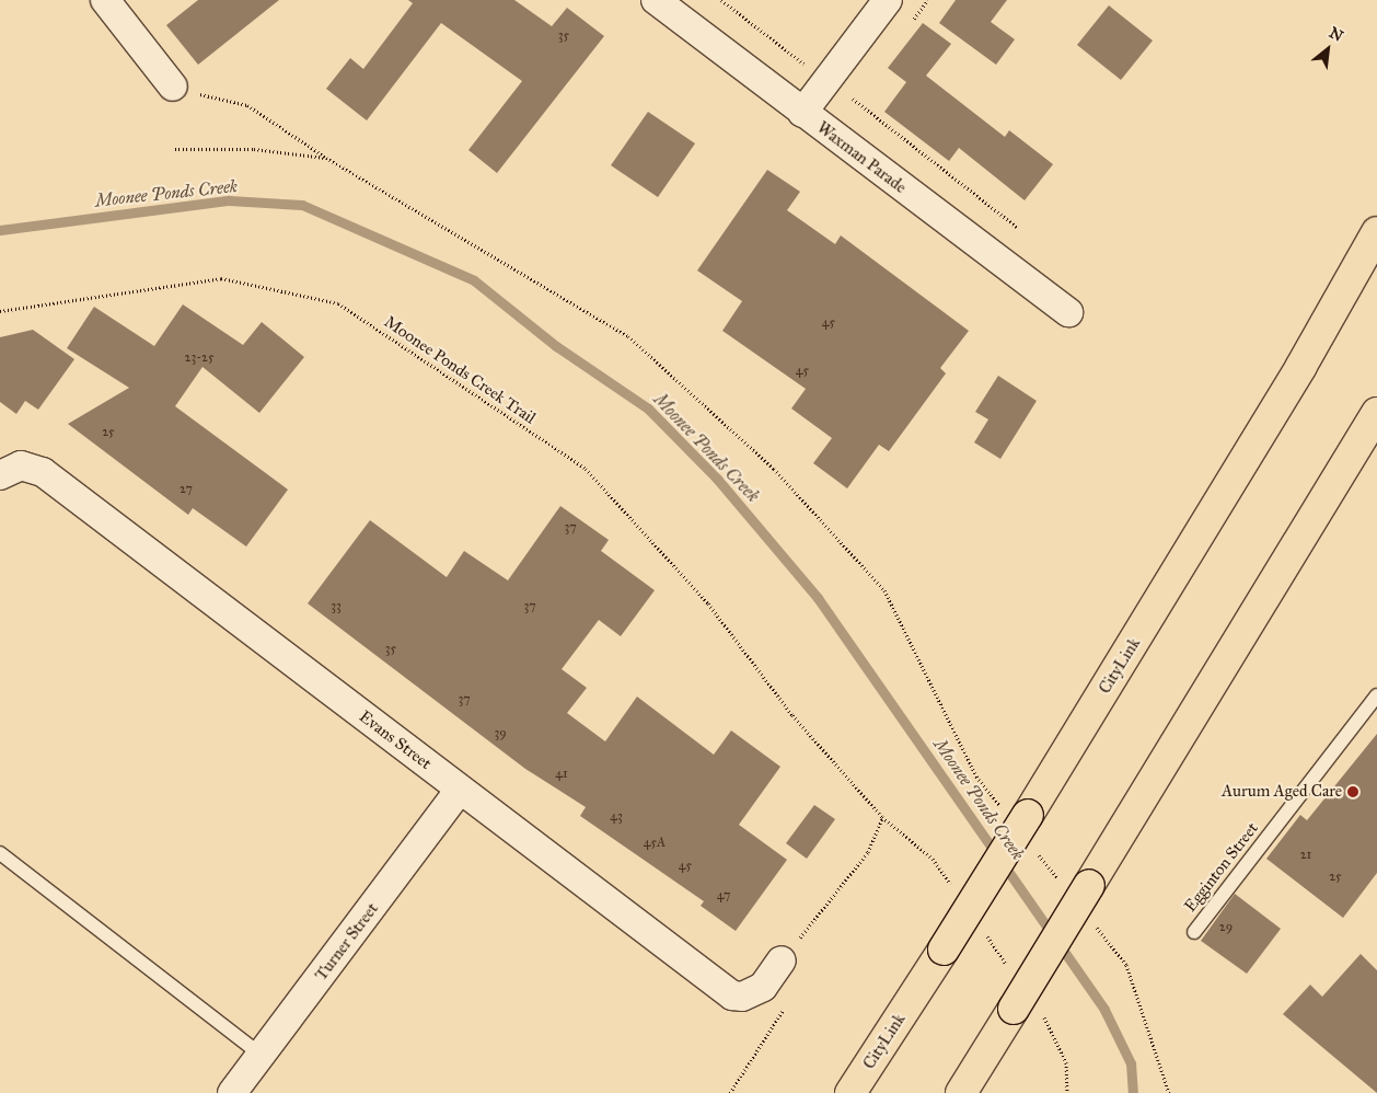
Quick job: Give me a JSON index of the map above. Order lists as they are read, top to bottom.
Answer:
{
  "streets": {
    "highway": ["CityLink"],
    "street": ["Waxman Parade", "Evans Street", "Turner Street"],
    "lane": ["Egginton Street"],
    "path": ["Moonee Ponds Creek Trail"]
  },
  "crossings": [
    ["Evans Street", "Turner Street"]
  ],
  "water": ["Moonee Ponds Creek"],
  "places": ["Aurum Aged Care"],
  "house_numbers": [
    "35",
    "45",
    "23-25",
    "45",
    "25",
    "27",
    "37",
    "33",
    "37",
    "35",
    "37",
    "39",
    "41",
    "43",
    "45A",
    "21",
    "45",
    "25",
    "47",
    "29"
  ],
  "north": "top right"
}
